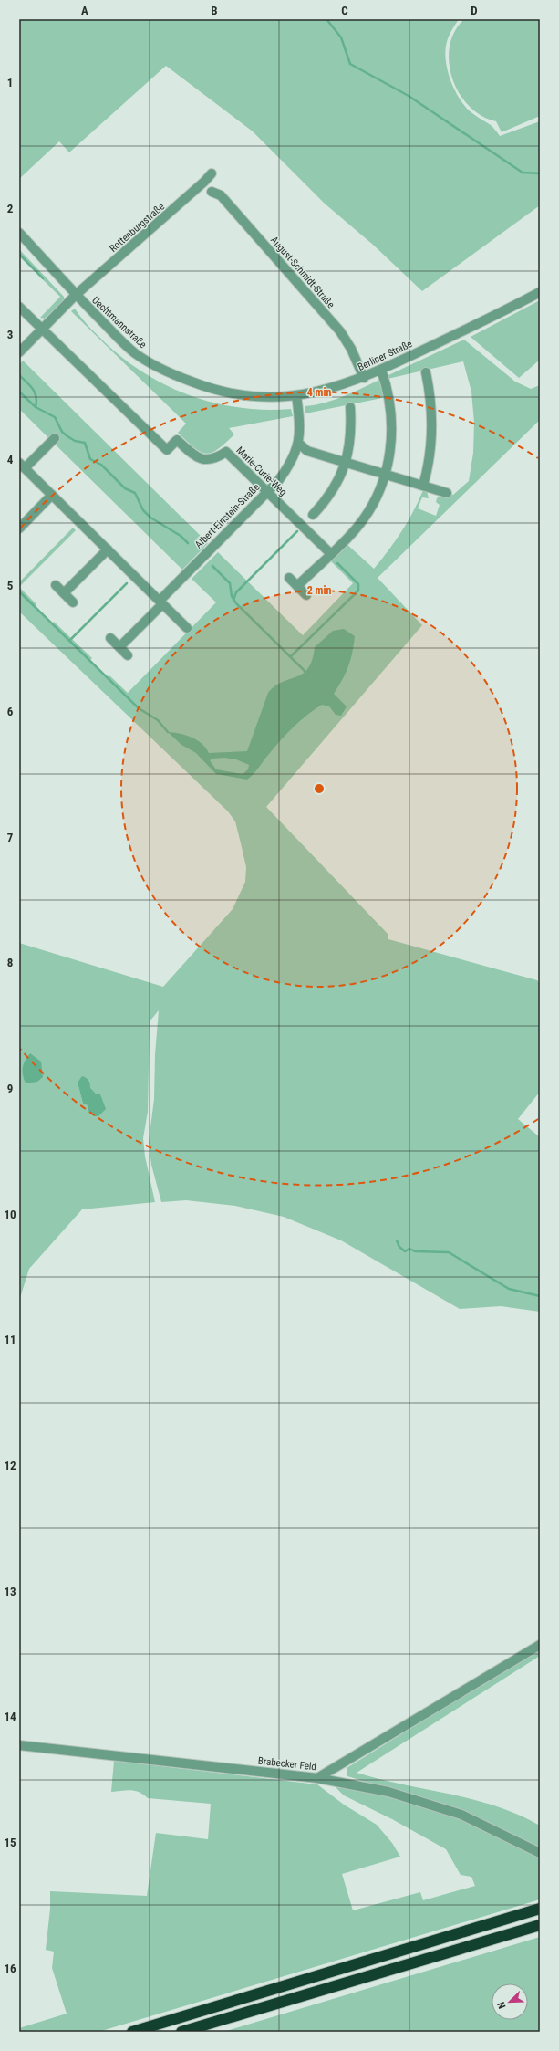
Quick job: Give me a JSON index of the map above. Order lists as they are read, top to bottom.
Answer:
{
  "streets": {
    "street": [
      "Rottenburgstraße",
      "August-Schmidt-Straße",
      "Uechtmannstraße",
      "Berliner Straße",
      "Marie-Curie-Weg",
      "Albert-Einstein-Straße",
      "Brabecker Feld"
    ]
  },
  "crossings": [
    ["Rottenburgstraße", "Uechtmannstraße"],
    ["August-Schmidt-Straße", "Berliner Straße"],
    ["Uechtmannstraße", "Berliner Straße"],
    ["Berliner Straße", "Albert-Einstein-Straße"],
    ["Marie-Curie-Weg", "Albert-Einstein-Straße"]
  ],
  "north": "bottom left",
  "grid": {
    "columns": [
      "A",
      "B",
      "C",
      "D"
    ],
    "rows": [
      "1",
      "2",
      "3",
      "4",
      "5",
      "6",
      "7",
      "8",
      "9",
      "10",
      "11",
      "12",
      "13",
      "14",
      "15",
      "16"
    ]
  },
  "rings": ["4 min", "2 min"]
}
